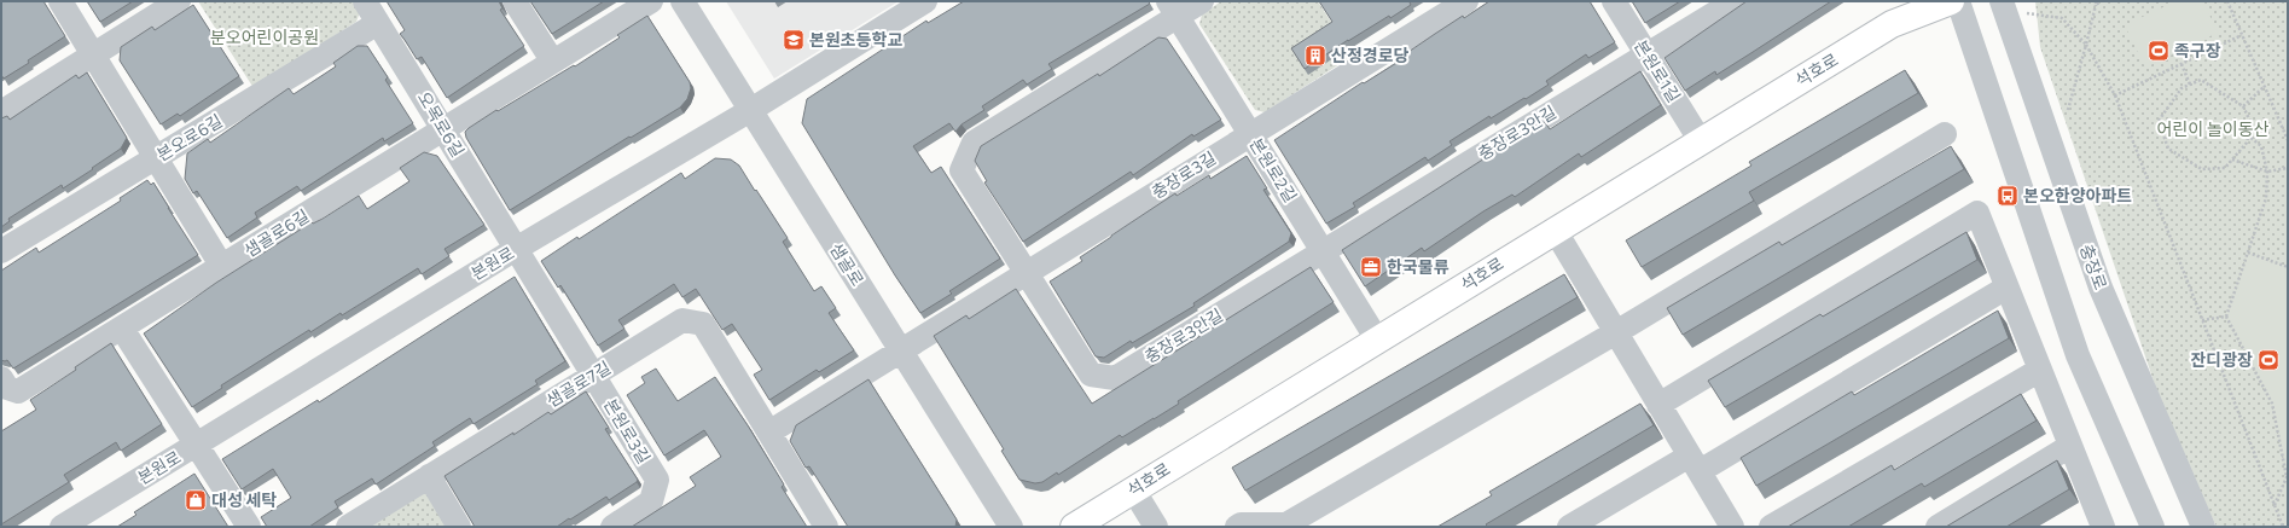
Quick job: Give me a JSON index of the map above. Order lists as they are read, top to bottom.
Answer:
{
  "streets": {
    "main road": ["석호로"],
    "street": [
      "본원로1길",
      "오목로6길",
      "충장로3안길",
      "본오로6길",
      "본원로2길",
      "충장로3길",
      "샘골로6길",
      "본원로",
      "샘골로",
      "충장로",
      "샘골로7길",
      "본원로3길"
    ]
  },
  "crossings": [
    ["석호로", "본원로1길"],
    ["석호로", "본원로2길"],
    ["본원로1길", "충장로3안길"],
    ["오목로6길", "본오로6길"],
    ["오목로6길", "샘골로6길"],
    ["오목로6길", "본원로"],
    ["오목로6길", "본원로3길"],
    ["충장로3안길", "본원로2길"],
    ["충장로3안길", "충장로3길"],
    ["본원로2길", "충장로3길"],
    ["충장로3길", "샘골로"],
    ["본원로", "샘골로"],
    ["본원로", "본원로3길"],
    ["샘골로7길", "본원로3길"]
  ],
  "parks": ["분오어린이공원", "어린이 놀이동산"],
  "places": {
    "school or university": ["본원초등학교"],
    "sports": ["족구장", "잔디광장"],
    "building": ["산정경로당"],
    "bus stop": ["본오한양아파트"],
    "office": ["한국물류"],
    "shop": ["대성 세탁"]
  }
}
